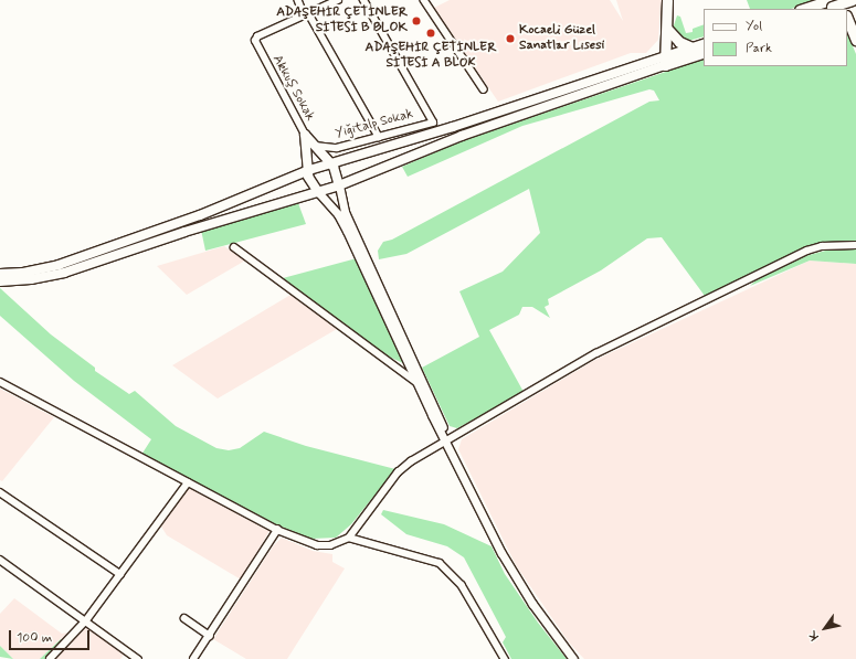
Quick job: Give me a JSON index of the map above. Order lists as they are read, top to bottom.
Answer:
{
  "streets": {
    "street": ["Akkuş Sokak", "Yiğitalp Sokak"]
  },
  "places": ["ADAŞEHİR ÇETİNLER SİTESİ B BLOK", "ADAŞEHİR ÇETİNLER SİTESİ A BLOK", "Kocaeli Güzel Sanatlar Lisesi"],
  "legend": ["Yol", "Park"],
  "scale_bar": "100 m",
  "north": "bottom left"
}
